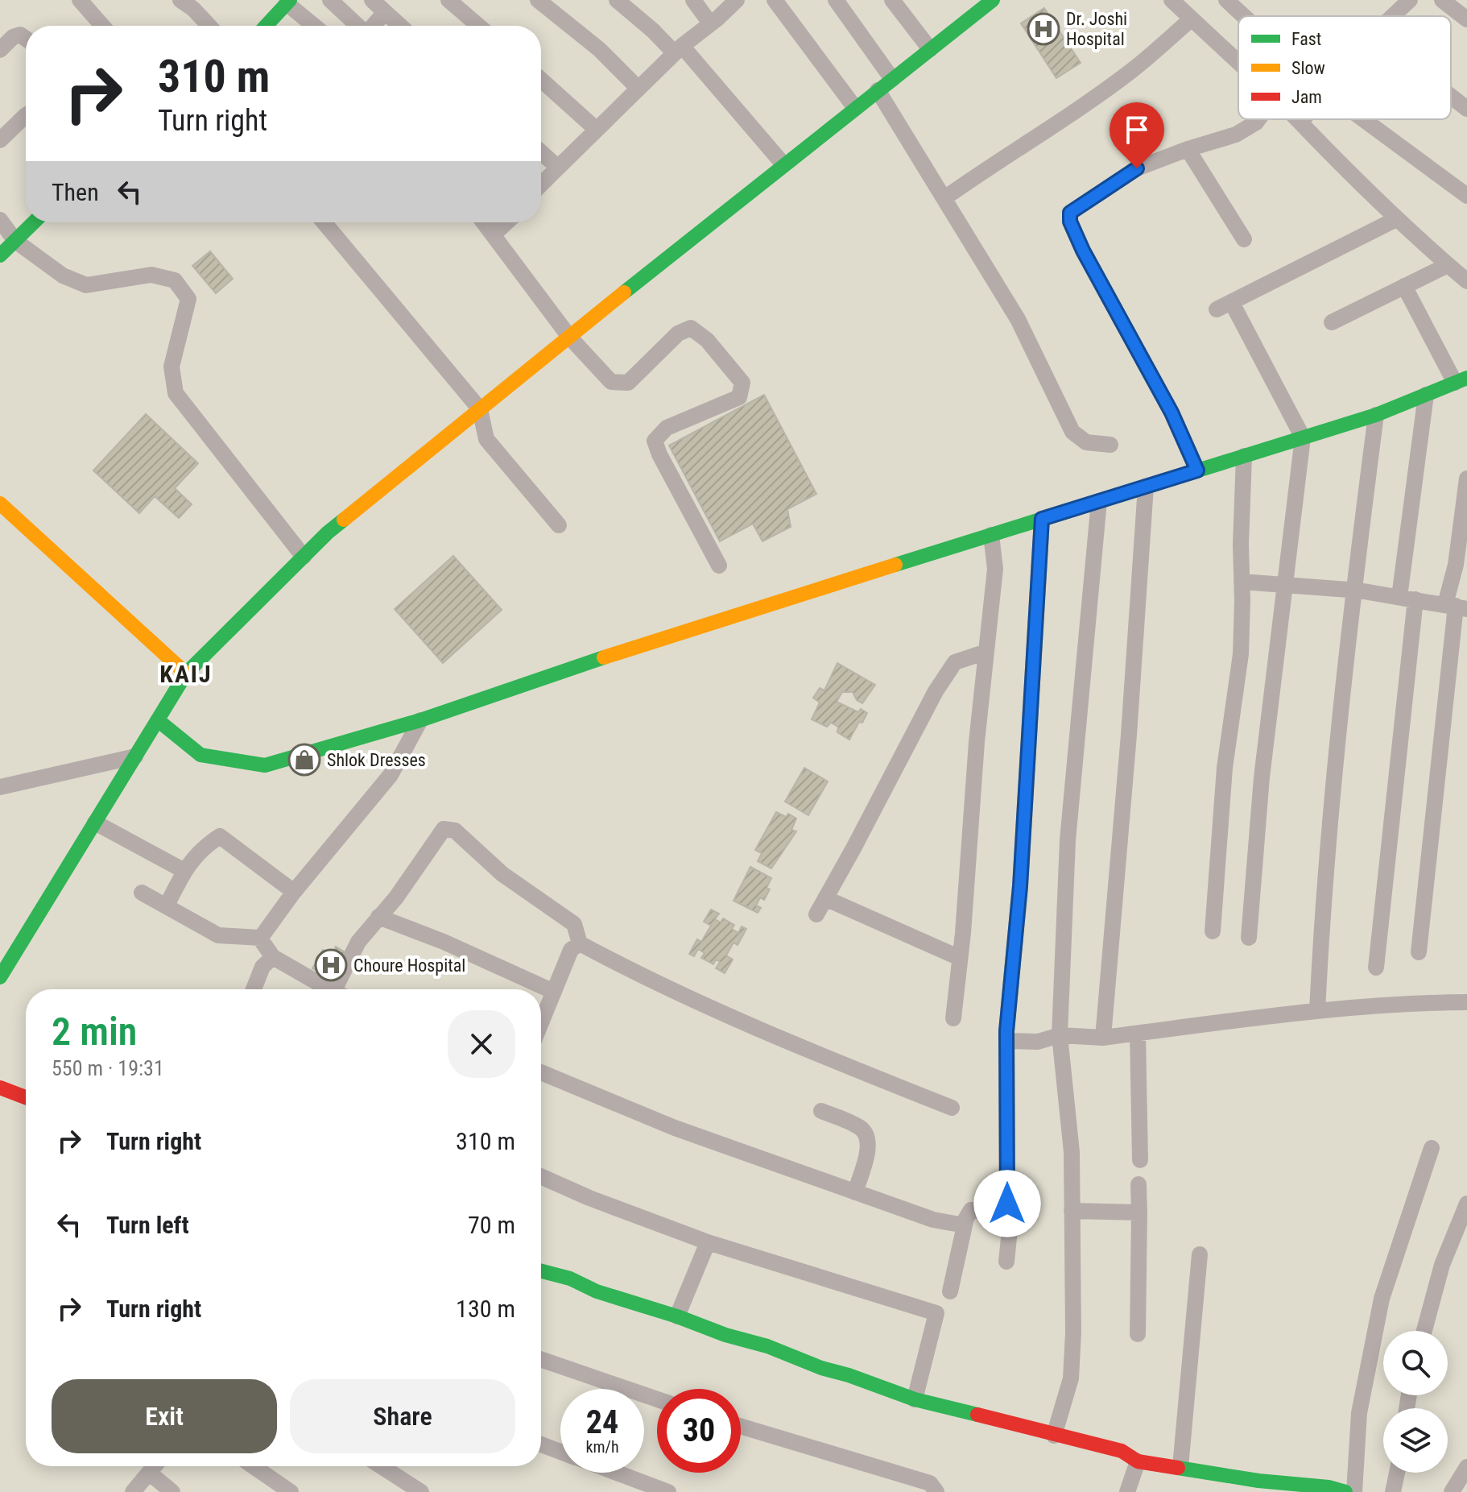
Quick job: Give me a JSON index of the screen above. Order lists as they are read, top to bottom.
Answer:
{
  "districts": ["KAIJ"],
  "places": {
    "hospital": ["Dr. Joshi Hospital", "Choure Hospital"],
    "shop": ["Shlok Dresses"]
  },
  "legend": ["Fast", "Slow", "Jam"],
  "page": {
    "turn": ["310 m", "Turn right"],
    "then": "Then",
    "heading": ["2 min", "550 m · 19:31"],
    "list": [
      {
        "name": "Turn right",
        "value": "310 m"
      },
      {
        "name": "Turn left",
        "value": "70 m"
      },
      {
        "name": "Turn right",
        "value": "130 m"
      }
    ],
    "buttons": ["Exit", "Share"],
    "speed": "24 km/h",
    "limit": "30"
  }
}
